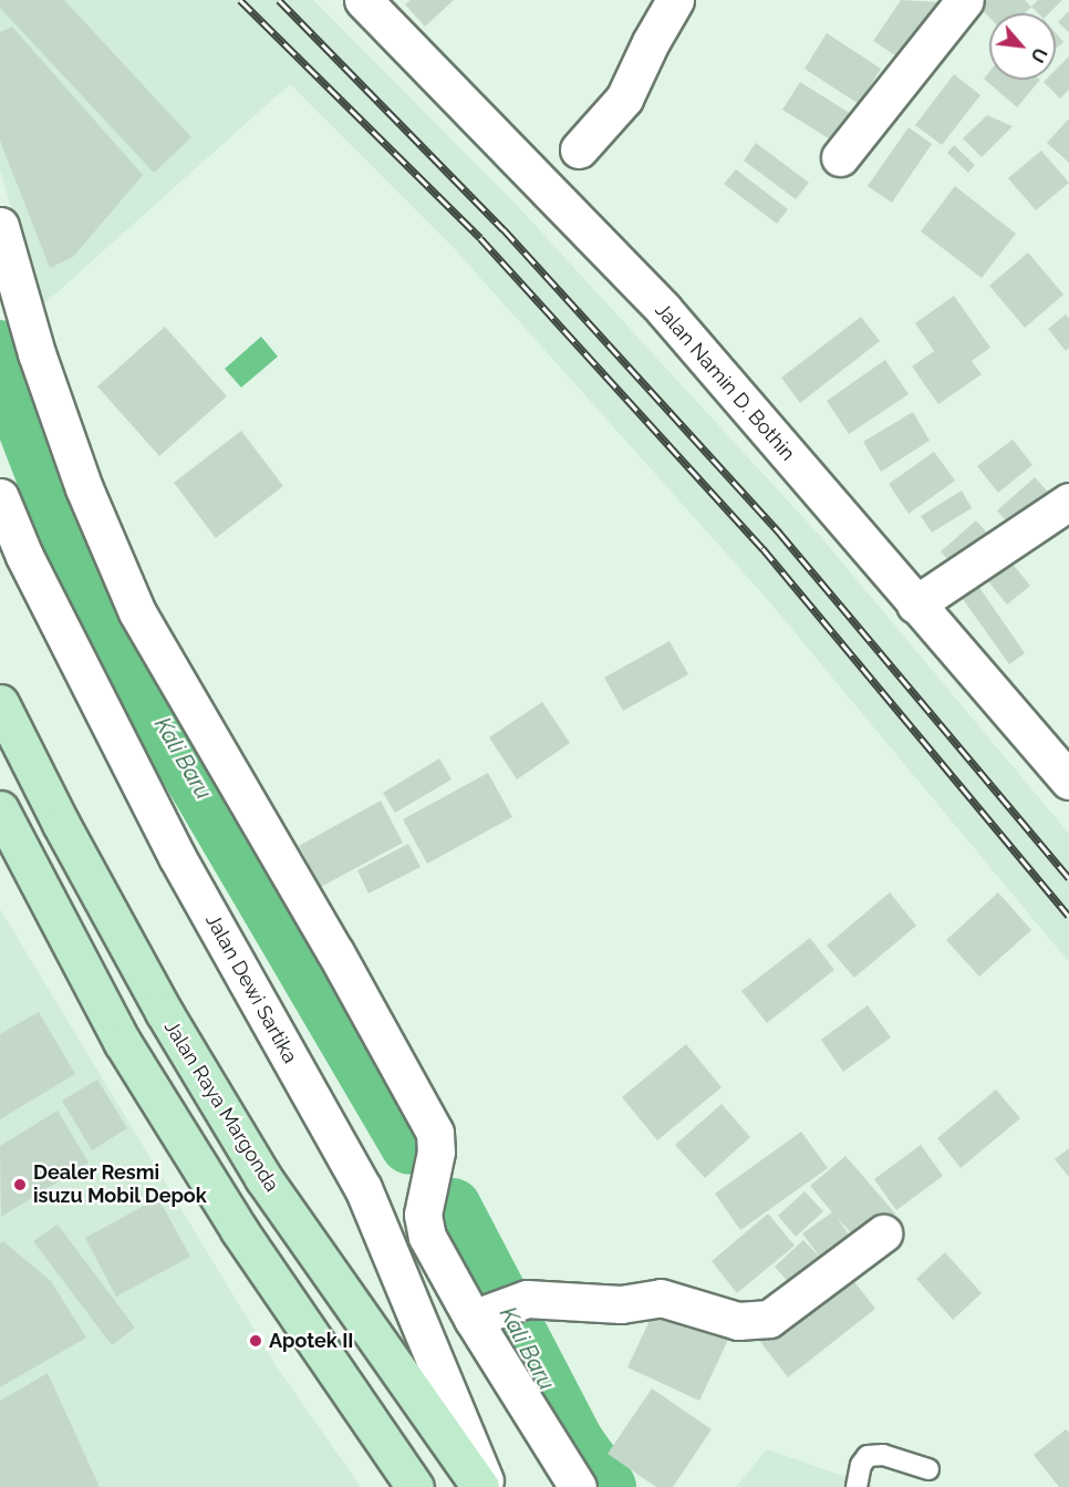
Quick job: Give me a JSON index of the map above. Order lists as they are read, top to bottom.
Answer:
{
  "streets": {
    "main road": ["Jalan Raya Margonda"],
    "street": ["Jalan Namin D. Bothin", "Jalan Dewi Sartika"]
  },
  "water": ["Kali Baru"],
  "places": ["Dealer Resmi isuzu Mobil Depok", "Apotek II"],
  "north": "bottom right"
}
